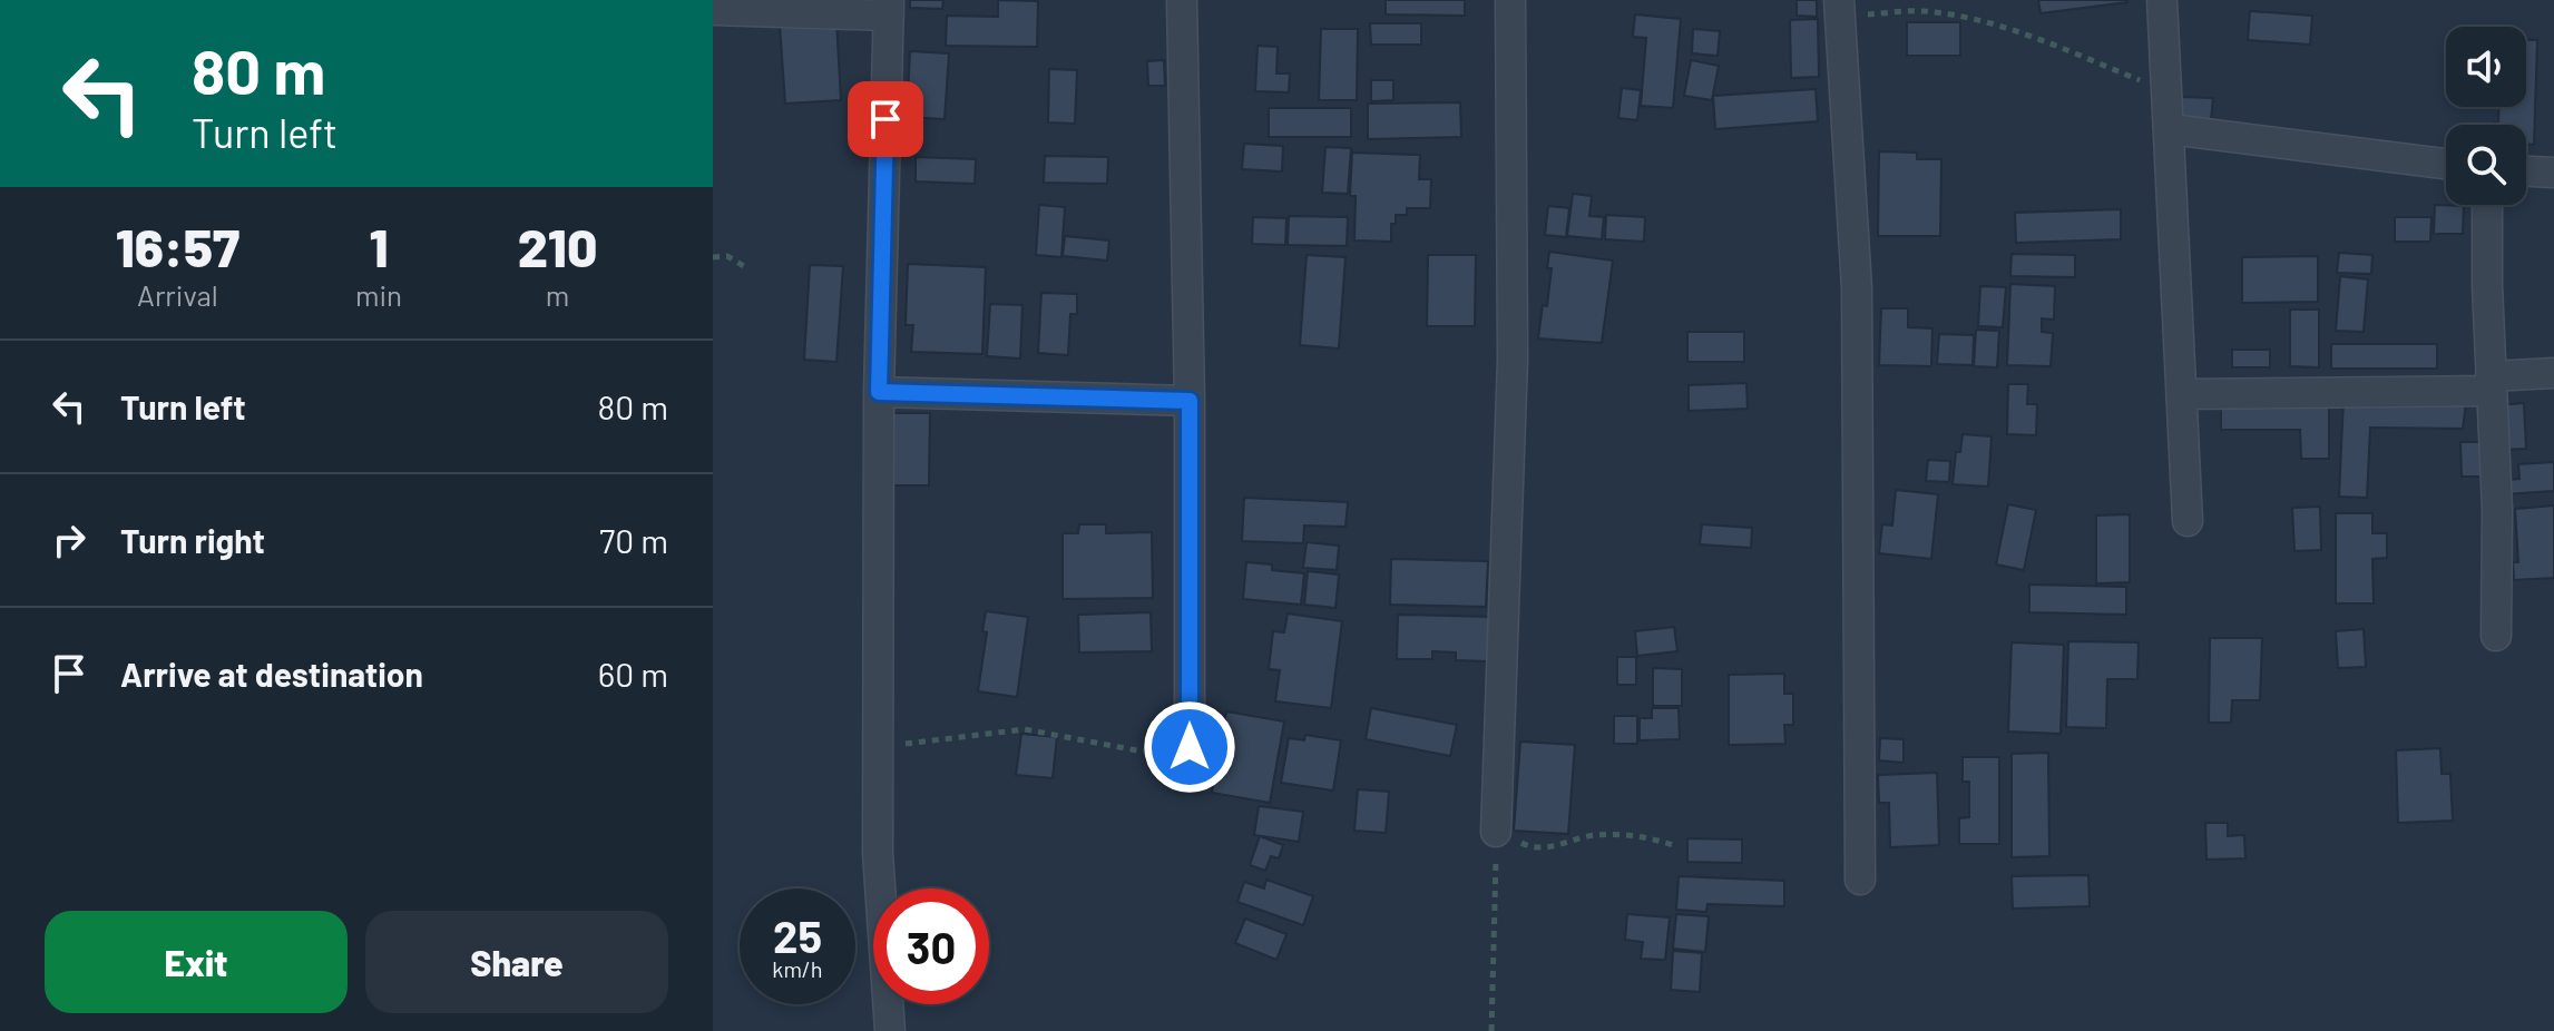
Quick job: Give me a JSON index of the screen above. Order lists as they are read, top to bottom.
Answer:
{
  "page": {
    "turn": ["80 m", "Turn left"],
    "eta": [
      "16:57",
      "Arrival",
      "1",
      "min",
      "210",
      "m"
    ],
    "list": [
      {
        "name": "Turn left",
        "value": "80 m"
      },
      {
        "name": "Turn right",
        "value": "70 m"
      },
      {
        "name": "Arrive at destination",
        "value": "60 m"
      }
    ],
    "speed": "25 km/h",
    "limit": "30",
    "buttons": ["Exit", "Share"]
  }
}
